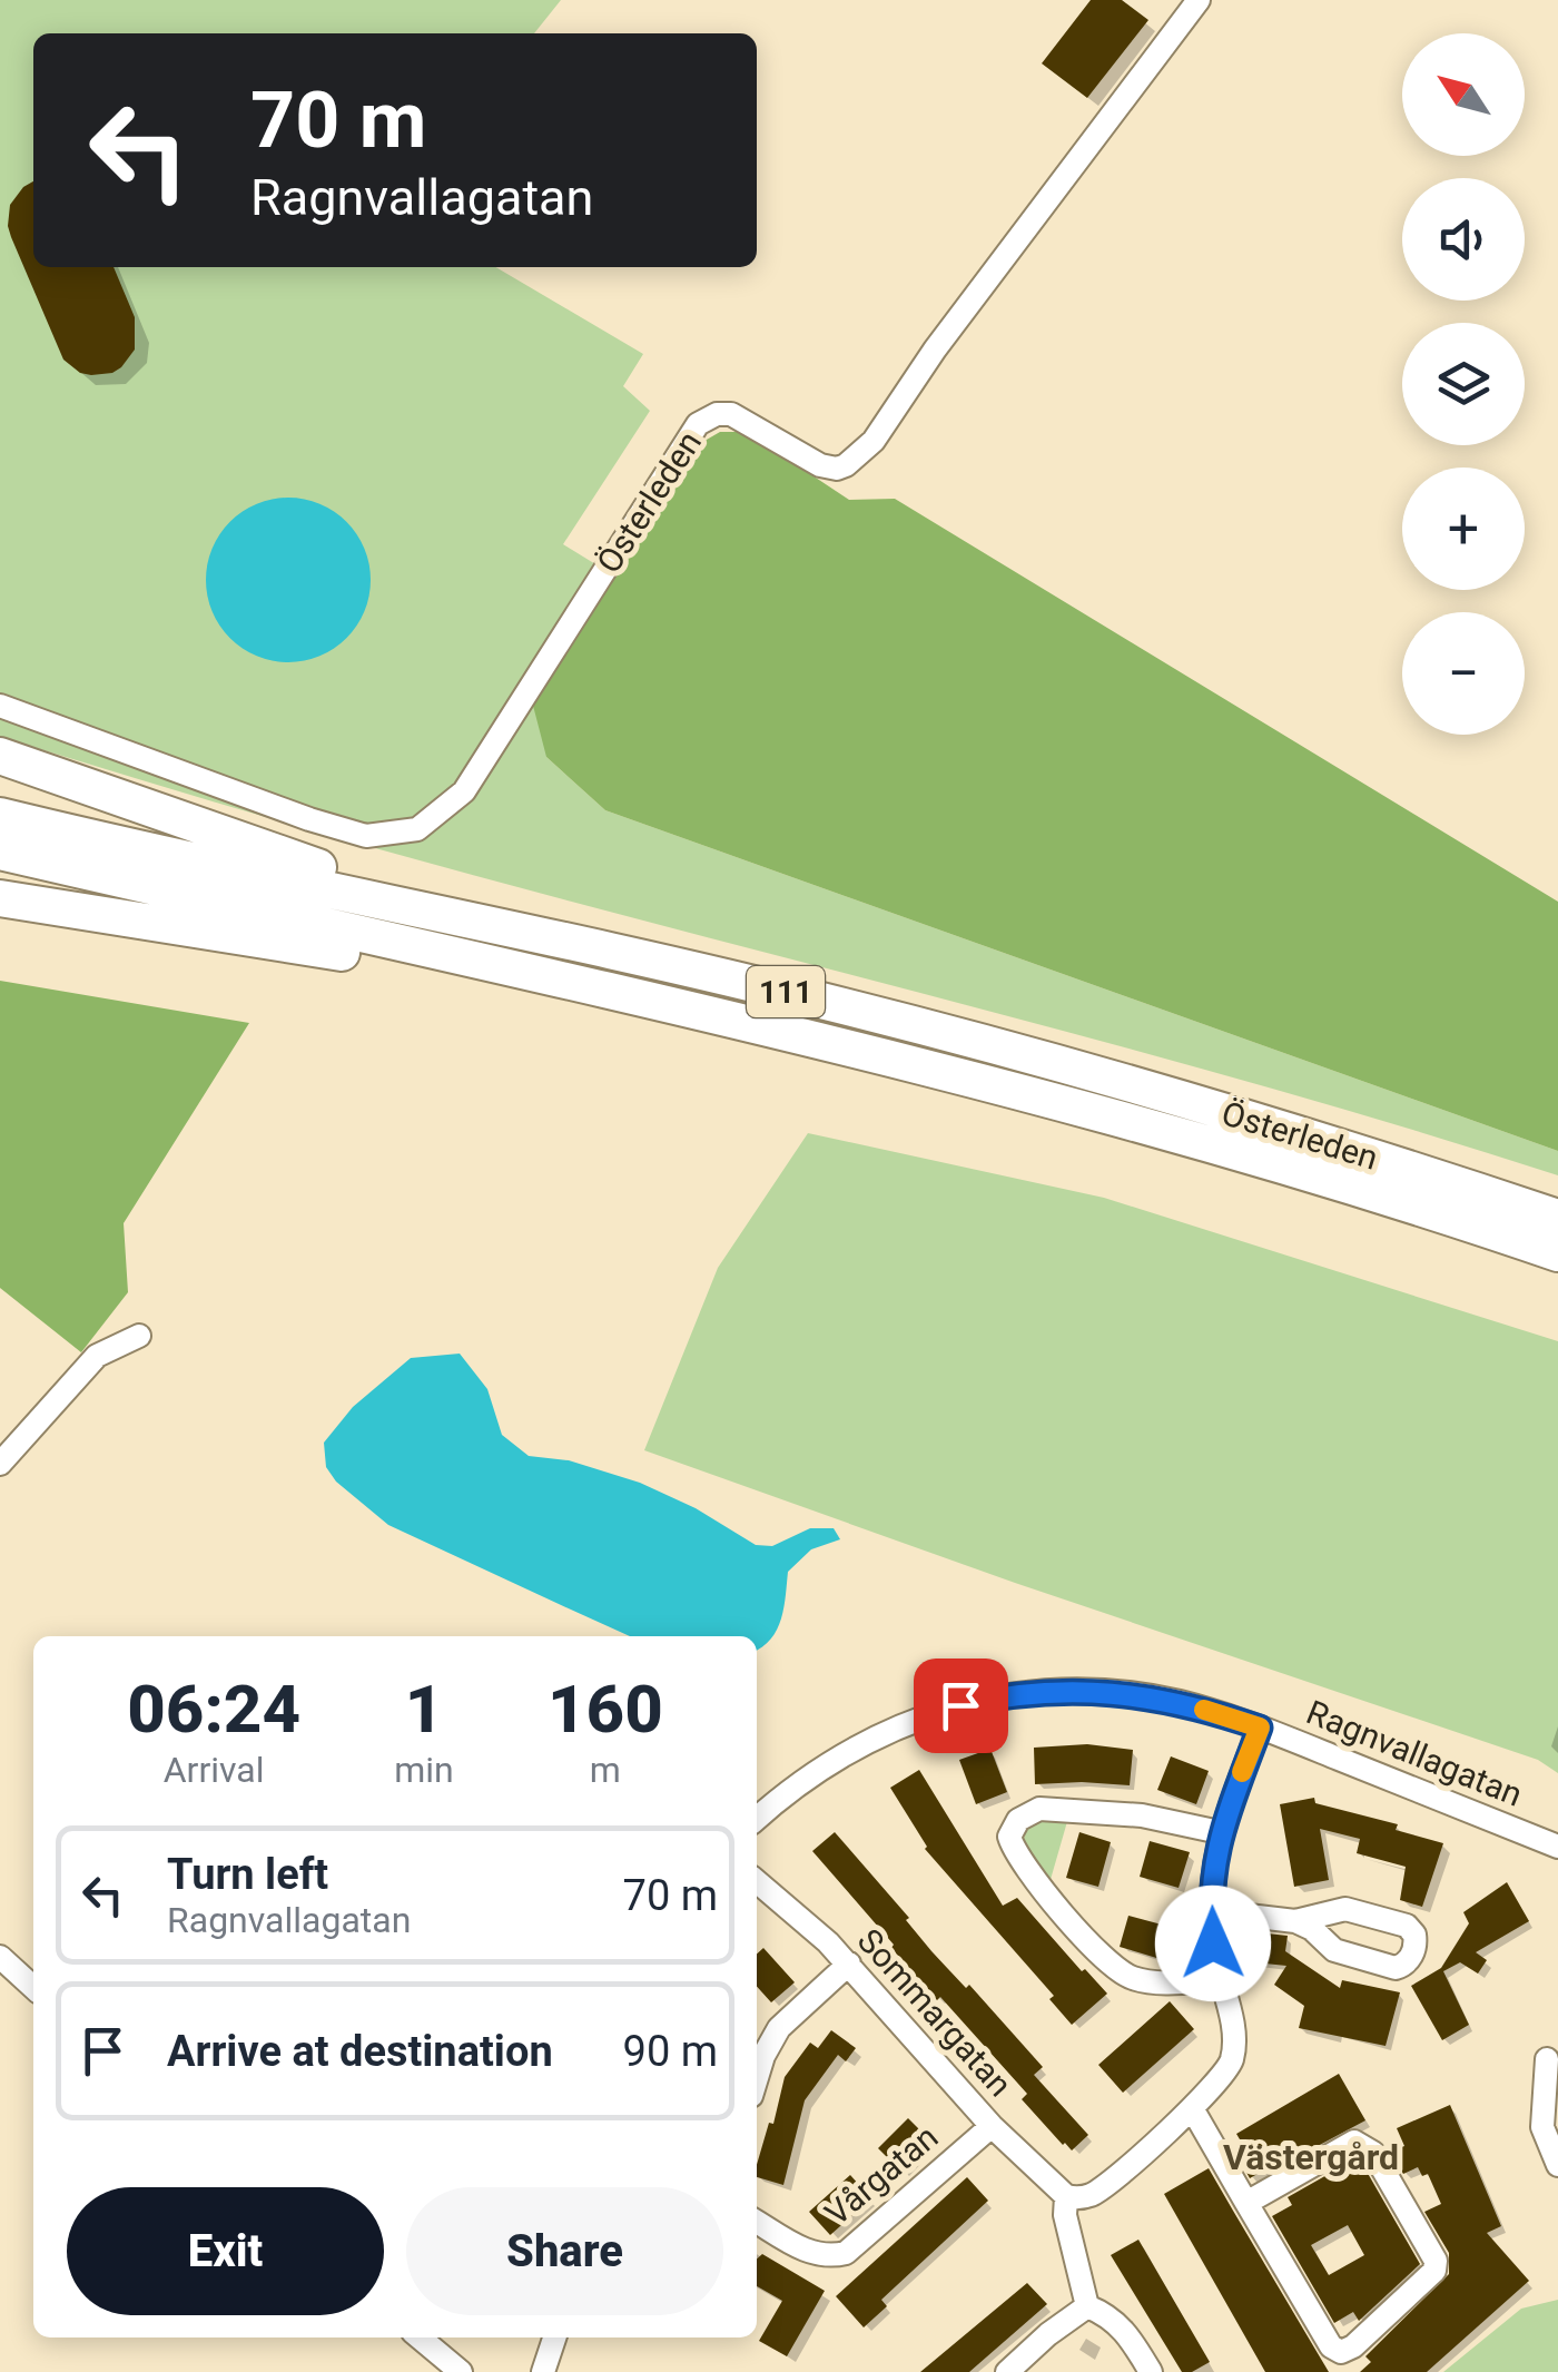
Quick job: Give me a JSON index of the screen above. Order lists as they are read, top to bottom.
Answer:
{
  "streets": {
    "main road": ["Österleden", "111"],
    "street": ["Ragnvallagatan", "Sommargatan", "Vårgatan"]
  },
  "crossings": [
    ["Sommargatan", "Vårgatan"]
  ],
  "districts": ["Västergård"],
  "north": "top left",
  "page": {
    "map_buttons": ["+", "−"],
    "turn": ["70 m", "Ragnvallagatan"],
    "eta": [
      "06:24",
      "Arrival",
      "1",
      "min",
      "160",
      "m"
    ],
    "list": [
      {
        "name": "Turn left",
        "note": "Ragnvallagatan",
        "value": "70 m"
      },
      {
        "name": "Arrive at destination",
        "value": "90 m"
      }
    ],
    "buttons": ["Exit", "Share"]
  }
}
